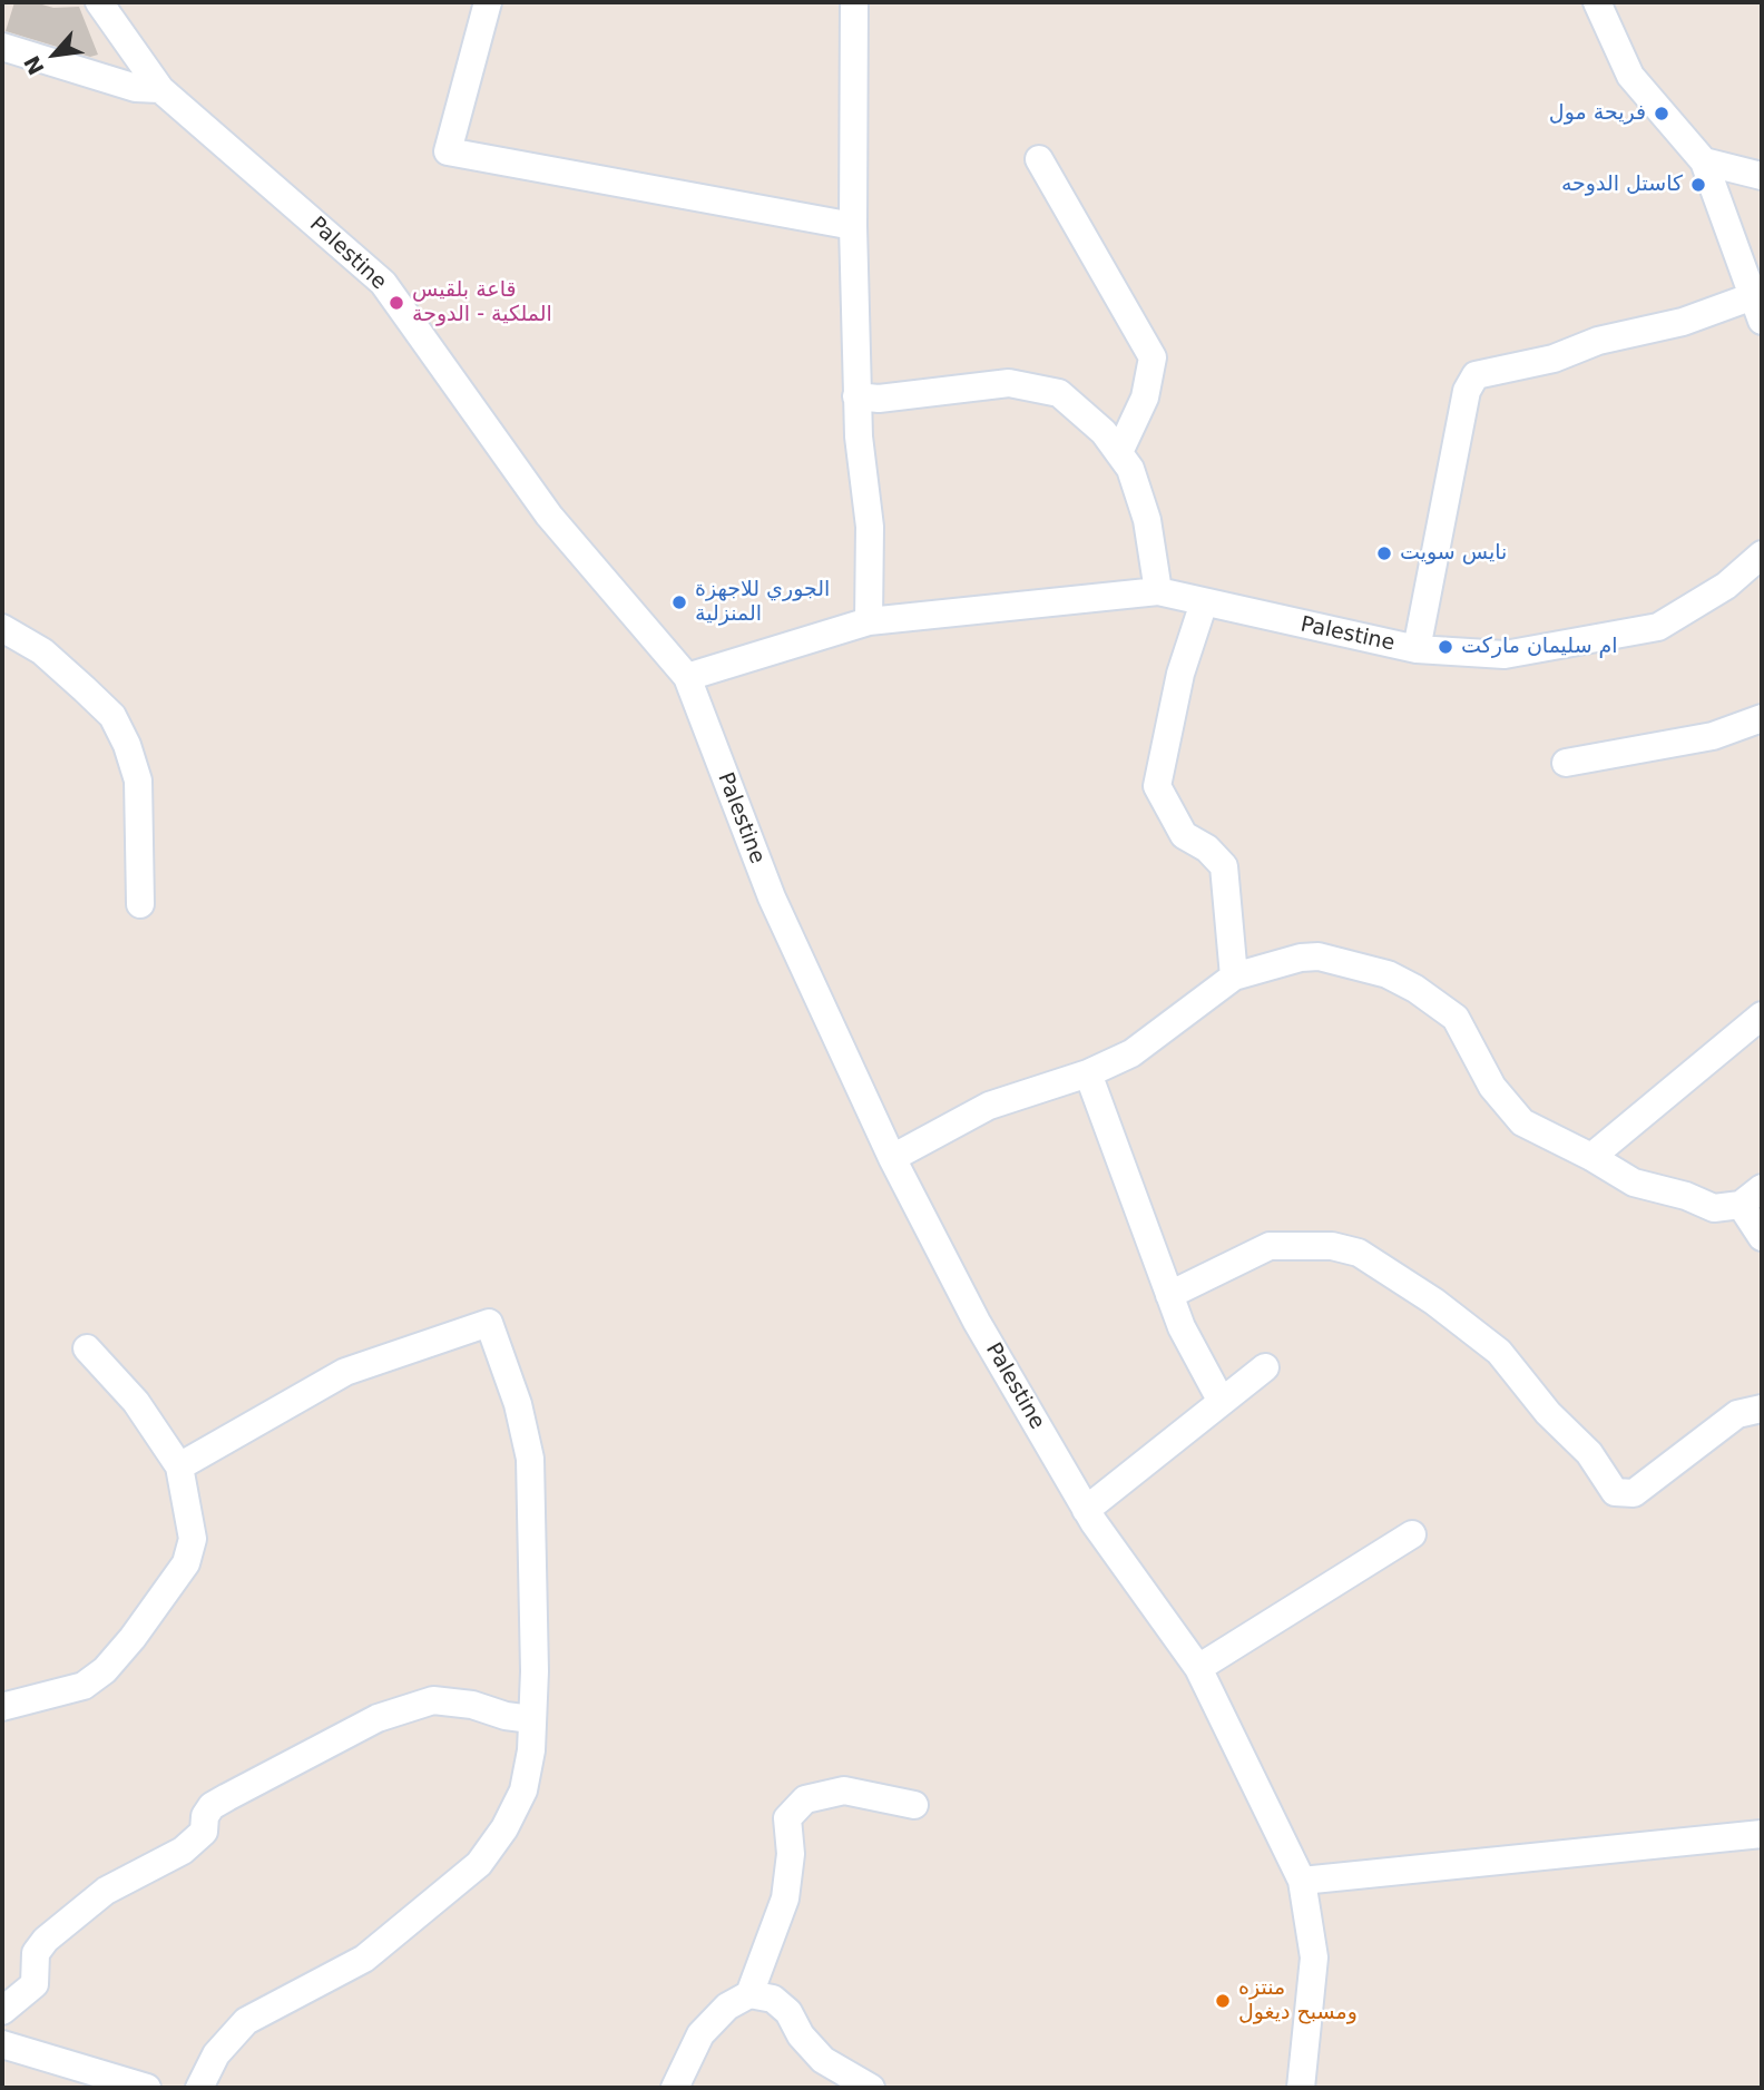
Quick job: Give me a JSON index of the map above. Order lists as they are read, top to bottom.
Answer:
{
  "streets": {
    "street": ["Palestine"]
  },
  "places": [
    "فريحة مول",
    "كاستل الدوحه",
    "قاعة بلقيس الملكية - الدوحة",
    "نايس سويت",
    "الجوري للاجهزة المنزلية",
    "ام سليمان ماركت",
    "منتزه ومسبح ديغول"
  ],
  "north": "bottom left"
}
